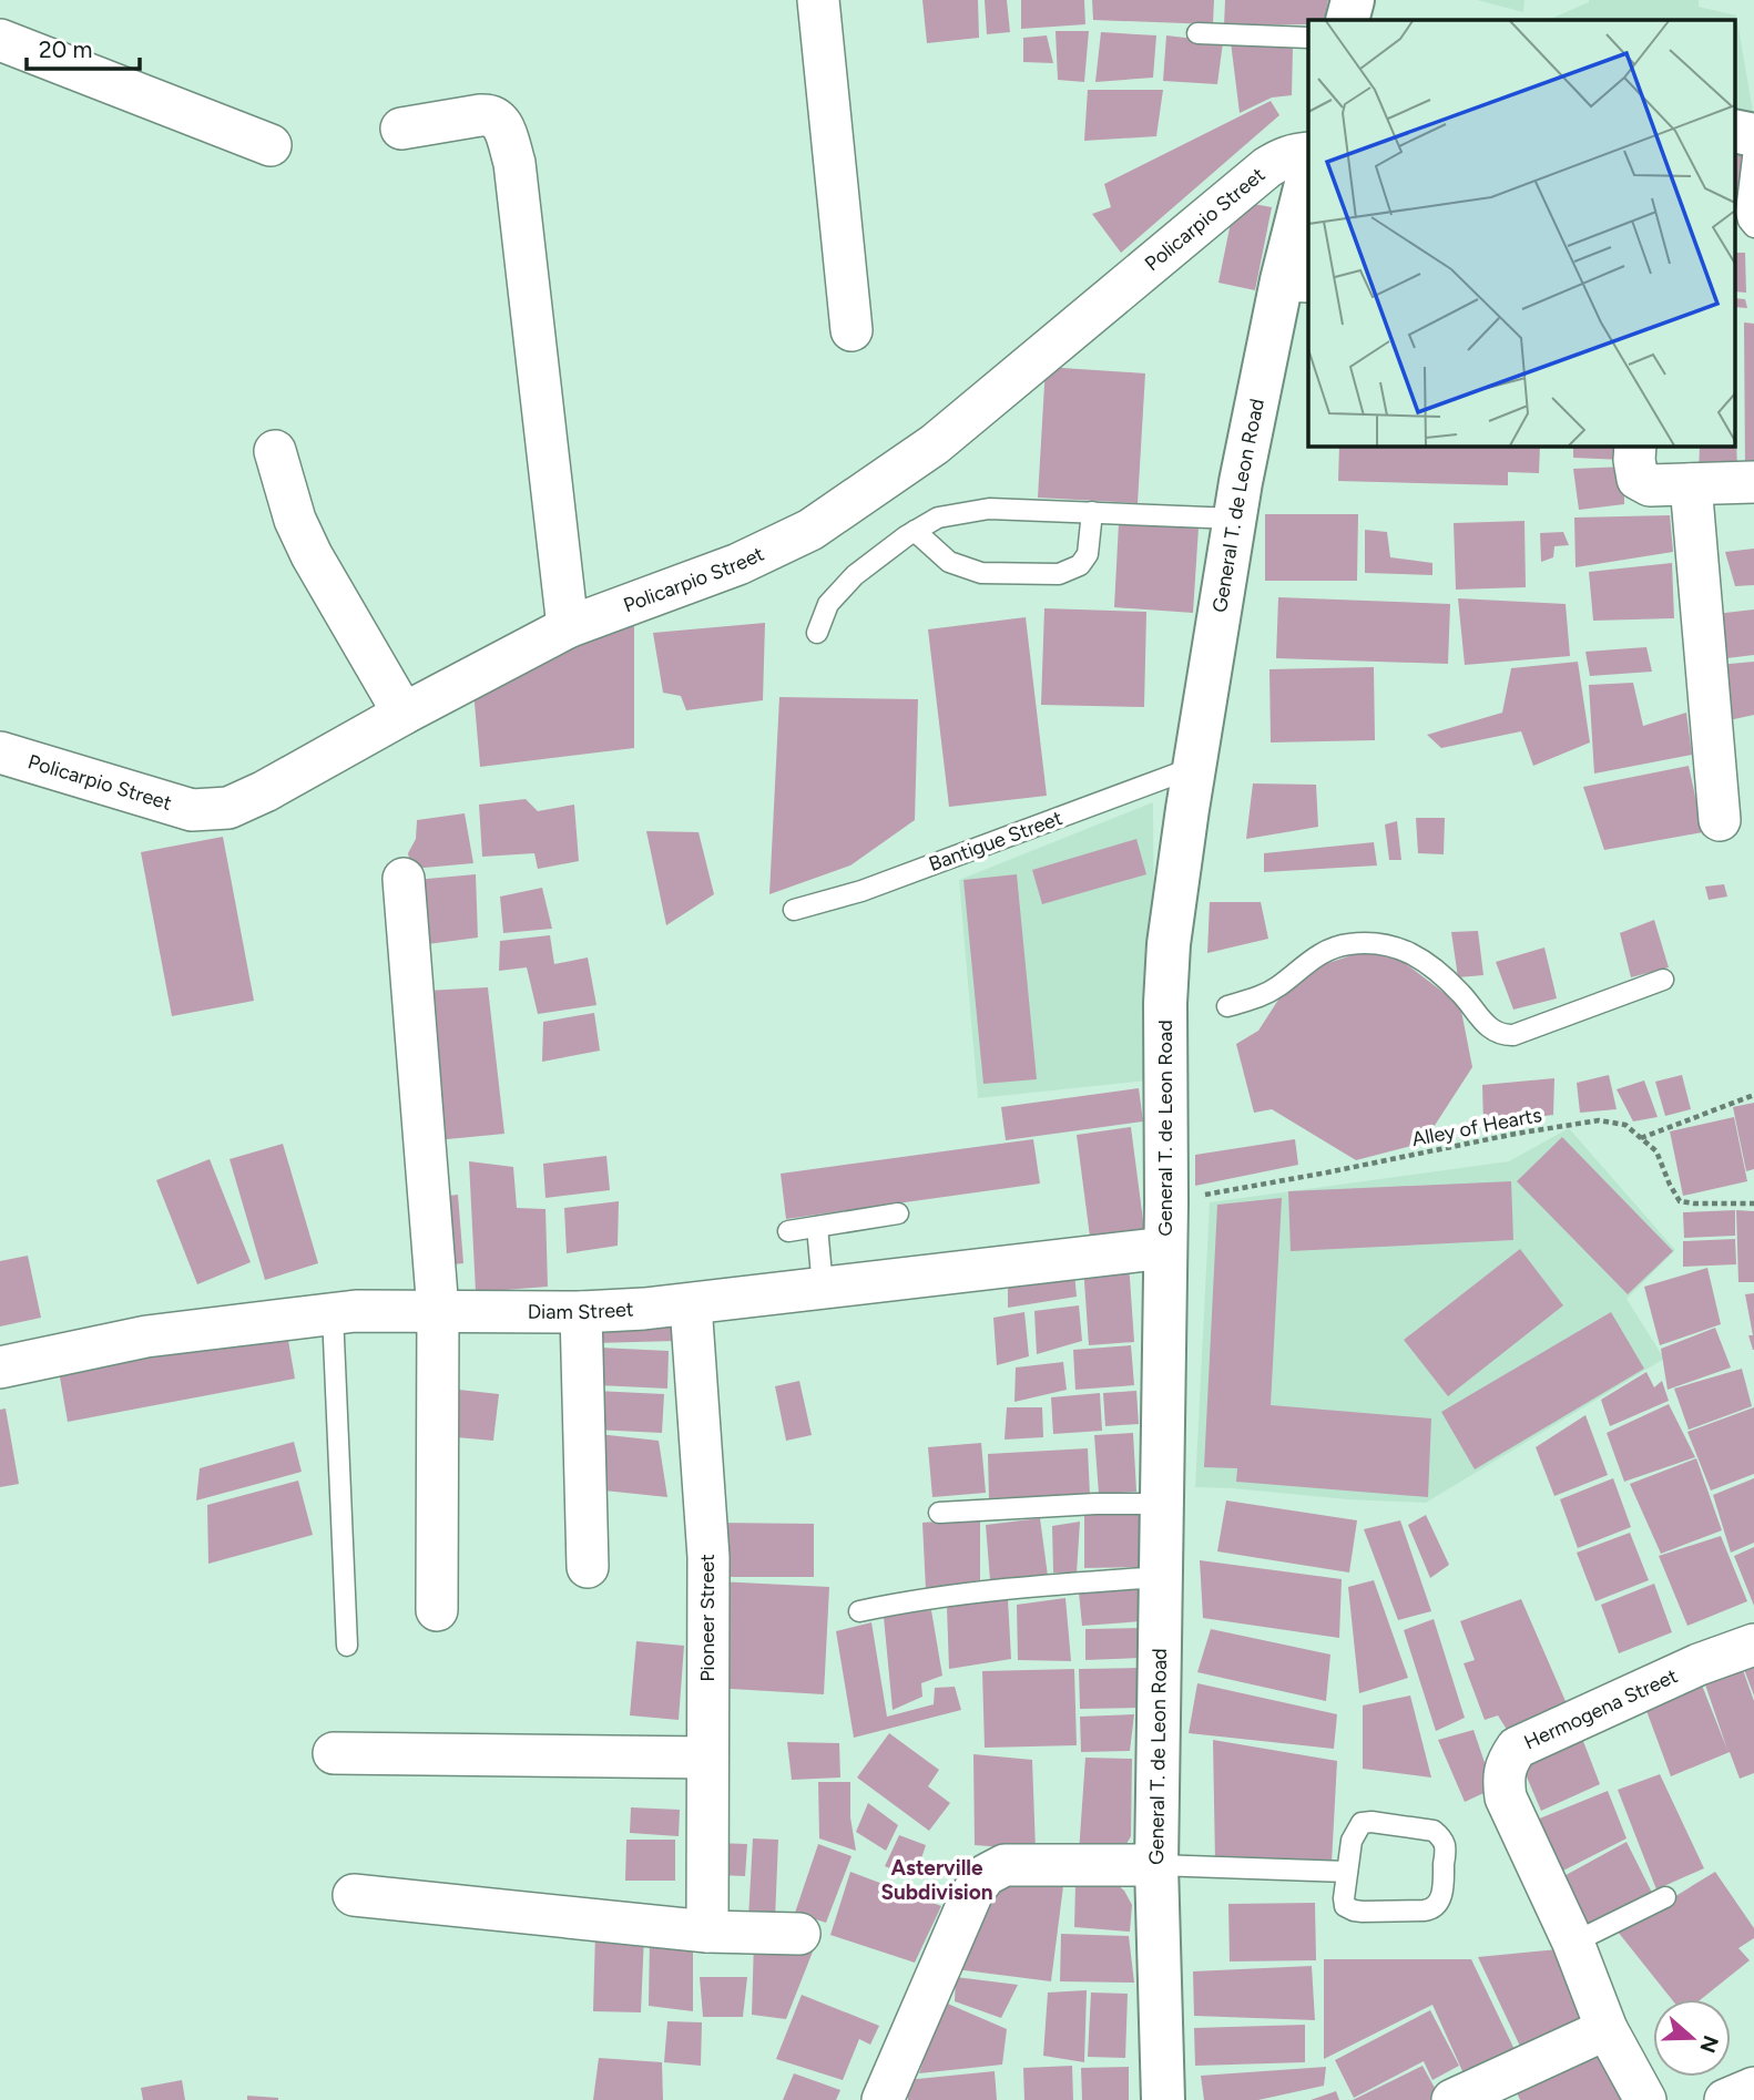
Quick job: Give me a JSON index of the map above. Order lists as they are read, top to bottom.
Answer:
{
  "streets": {
    "main road": ["General T. de Leon Road"],
    "street": [
      "Policarpio Street",
      "Diam Street",
      "Pioneer Street",
      "Hermogena Street"
    ],
    "lane": ["Bantigue Street"],
    "path": ["Alley of Hearts"]
  },
  "crossings": [
    ["General T. de Leon Road", "Bantigue Street"],
    ["General T. de Leon Road", "Alley of Hearts"],
    ["General T. de Leon Road", "Diam Street"],
    ["Diam Street", "Pioneer Street"]
  ],
  "districts": ["Asterville Subdivision"],
  "scale_bar": "20 m",
  "north": "right"
}
